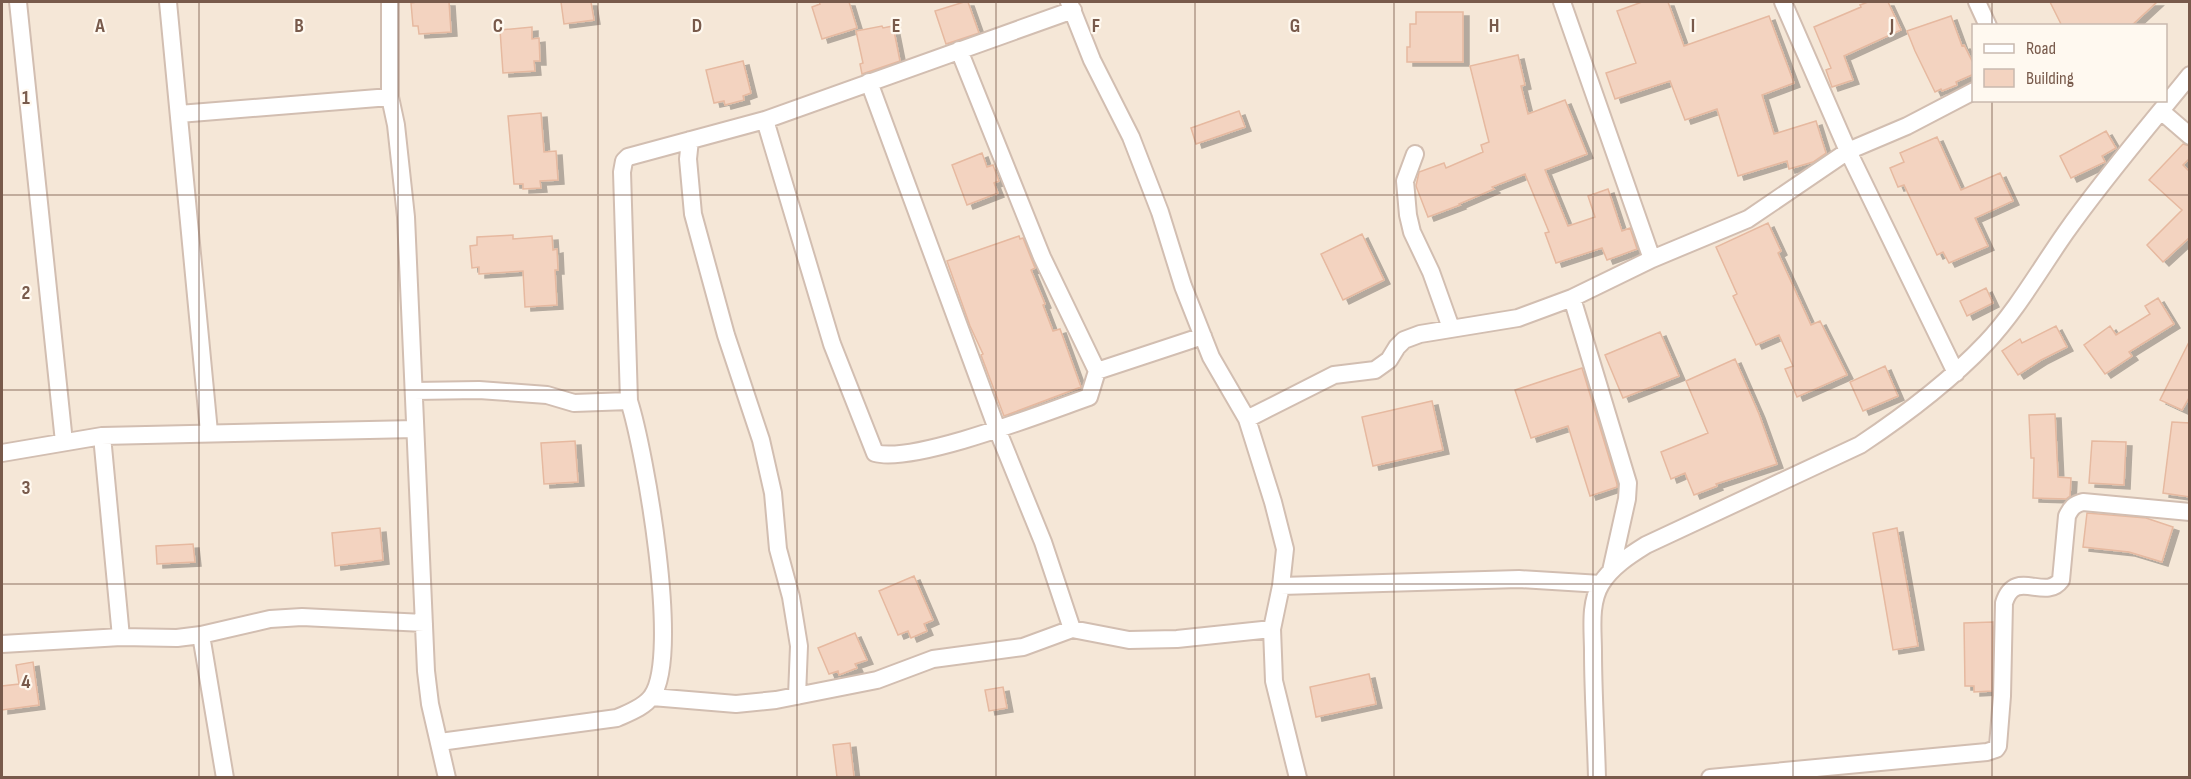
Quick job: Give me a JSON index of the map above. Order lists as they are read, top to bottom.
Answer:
{
  "legend": ["Road", "Building"],
  "grid": {
    "columns": [
      "A",
      "B",
      "C",
      "D",
      "E",
      "F",
      "G",
      "H",
      "I",
      "J"
    ],
    "rows": [
      "1",
      "2",
      "3",
      "4"
    ]
  }
}
